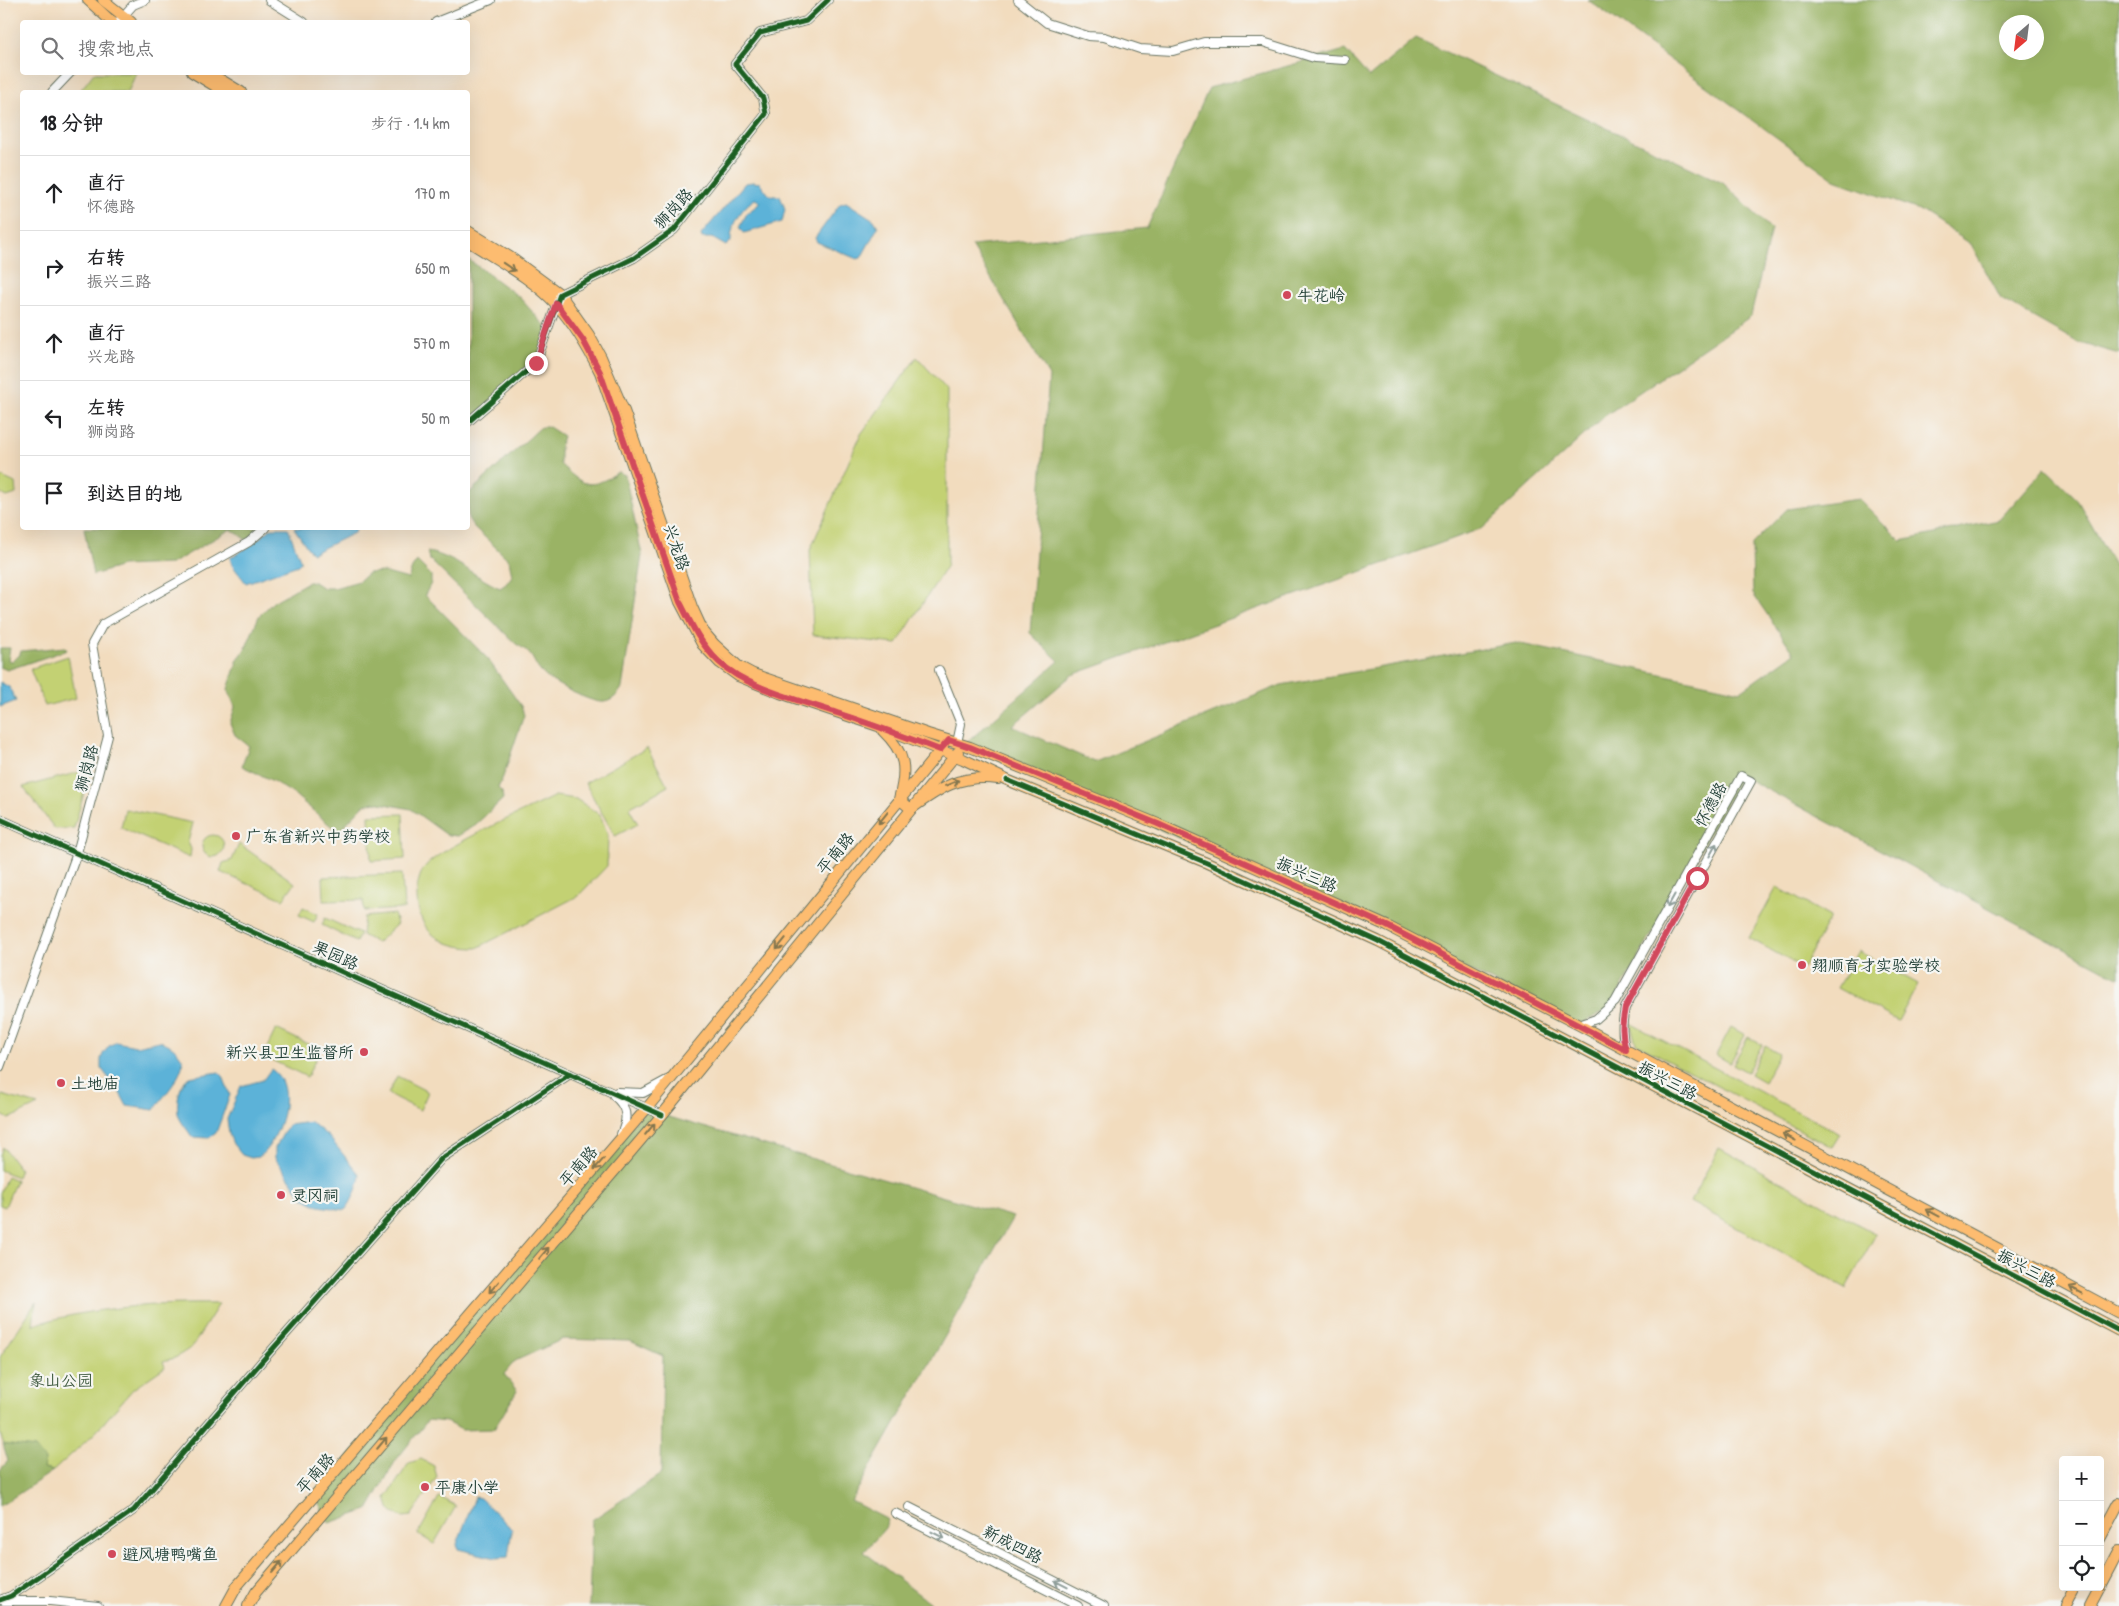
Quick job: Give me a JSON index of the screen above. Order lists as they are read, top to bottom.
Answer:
{
  "streets": {
    "main road": ["兴龙路", "平南路", "振兴三路"],
    "street": [
      "狮岗路",
      "怀德路",
      "果园路",
      "新成四路"
    ]
  },
  "crossings": [
    ["狮岗路", "兴龙路"],
    ["狮岗路", "果园路"],
    ["兴龙路", "平南路"],
    ["兴龙路", "振兴三路"],
    ["怀德路", "振兴三路"],
    ["平南路", "振兴三路"],
    ["平南路", "果园路"]
  ],
  "parks": ["象山公园"],
  "places": [
    "牛花岭",
    "广东省新兴中药学校",
    "翔顺育才实验学校",
    "新兴县卫生监督所",
    "土地庙",
    "灵冈祠",
    "平康小学",
    "避风塘鸭嘴鱼"
  ],
  "north": "bottom left",
  "page": {
    "search": "搜索地点",
    "heading": ["18 分钟", "步行 · 1.4 km"],
    "list": [
      ["直行", "怀德路", "170 m"],
      ["右转", "振兴三路", "650 m"],
      ["直行", "兴龙路", "570 m"],
      ["左转", "狮岗路", "50 m"],
      "到达目的地"
    ],
    "map_buttons": ["+", "−"]
  }
}
